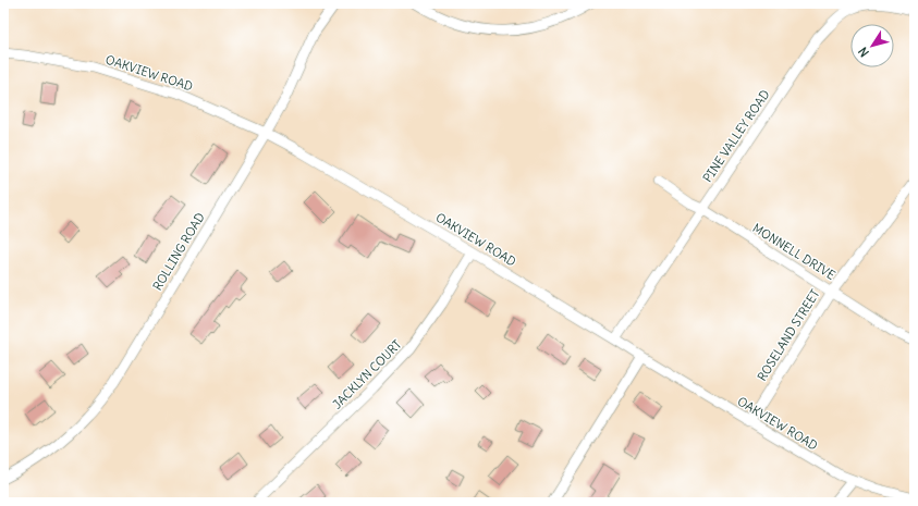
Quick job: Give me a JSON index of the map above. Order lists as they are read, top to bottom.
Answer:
{
  "streets": {
    "street": [
      "OAKVIEW ROAD",
      "PINE VALLEY ROAD",
      "ROLLING ROAD",
      "MONNELL DRIVE",
      "ROSELAND STREET",
      "JACKLYN COURT"
    ]
  },
  "crossings": [
    ["OAKVIEW ROAD", "PINE VALLEY ROAD"],
    ["OAKVIEW ROAD", "ROLLING ROAD"],
    ["OAKVIEW ROAD", "ROSELAND STREET"],
    ["OAKVIEW ROAD", "JACKLYN COURT"],
    ["PINE VALLEY ROAD", "MONNELL DRIVE"],
    ["MONNELL DRIVE", "ROSELAND STREET"]
  ],
  "north": "bottom left"
}
